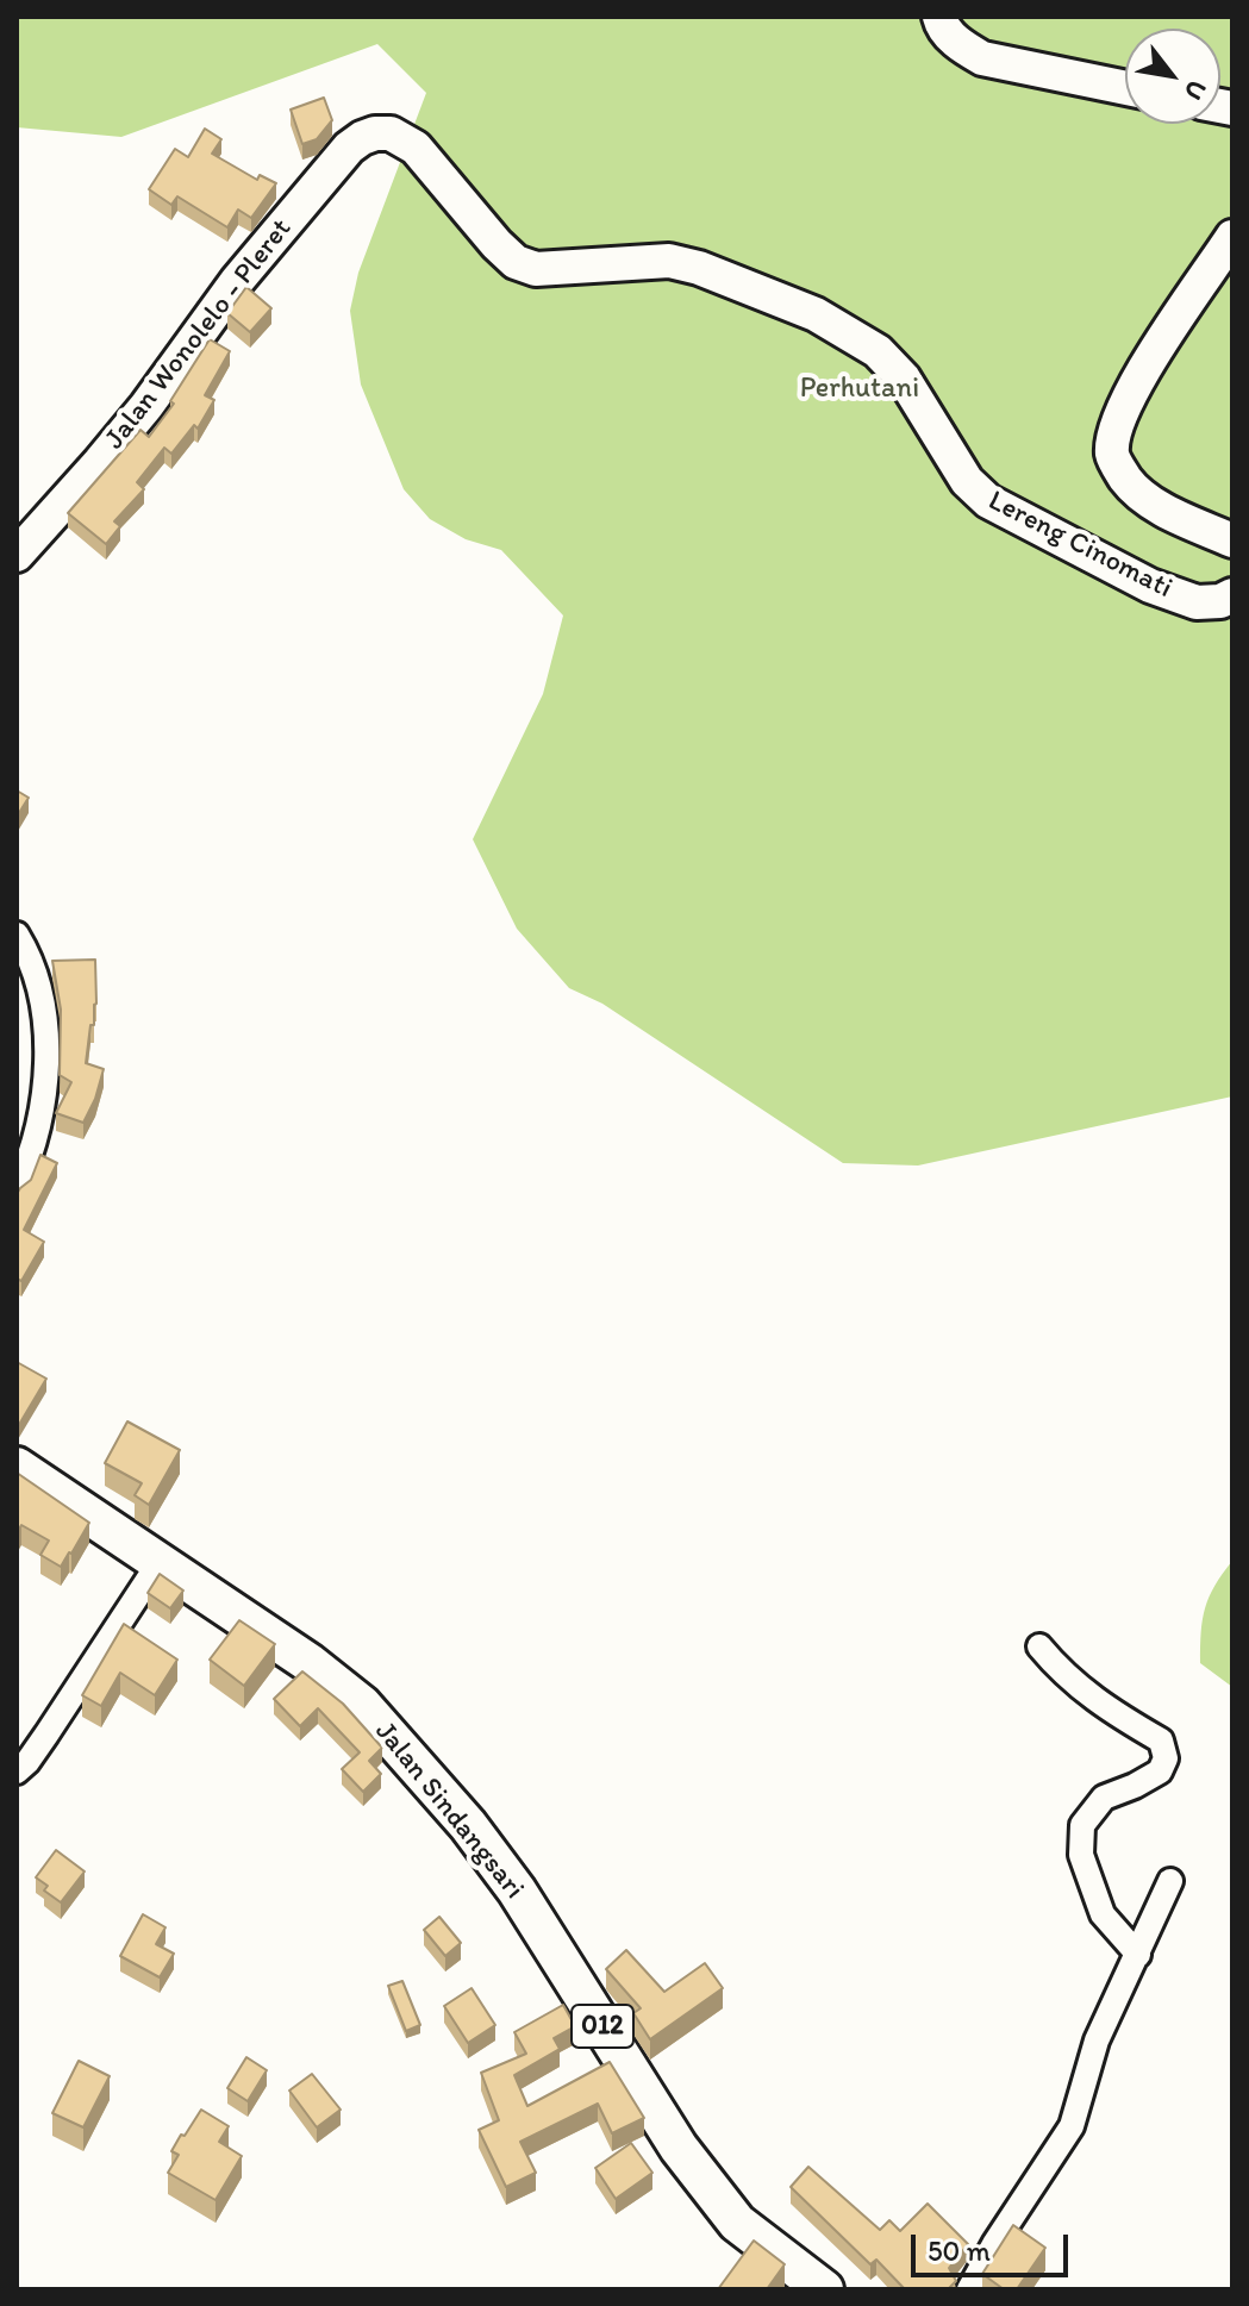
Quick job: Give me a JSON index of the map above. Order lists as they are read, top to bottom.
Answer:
{
  "streets": {
    "main road": [
      "Jalan Wonolelo - Pleret",
      "Lereng Cinomati",
      "Jalan Sindangsari",
      "012"
    ]
  },
  "crossings": [
    ["Jalan Wonolelo - Pleret", "Lereng Cinomati"]
  ],
  "parks": ["Perhutani"],
  "scale_bar": "50 m",
  "north": "bottom right"
}
